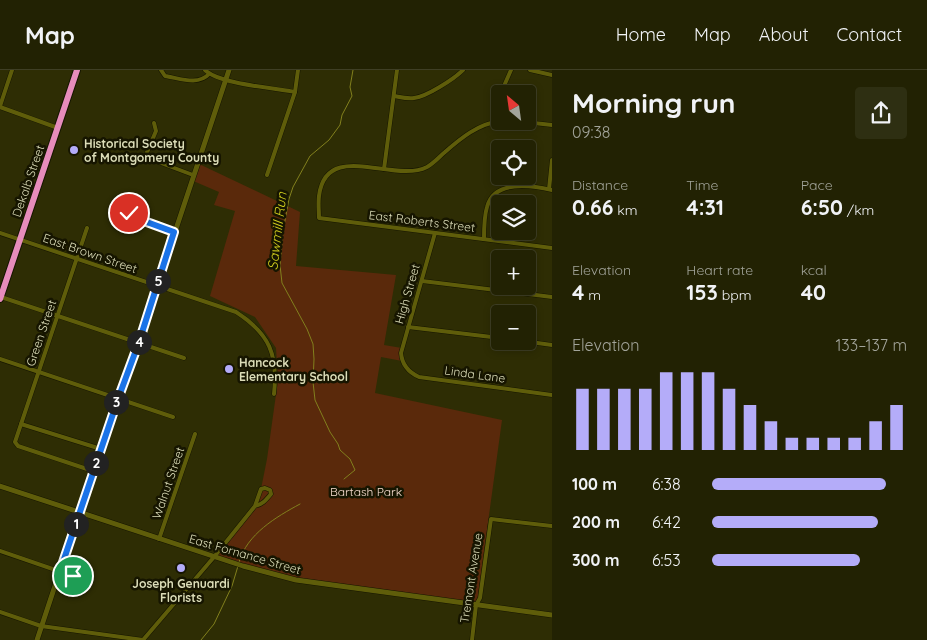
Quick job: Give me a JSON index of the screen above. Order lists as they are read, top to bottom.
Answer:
{
  "streets": {
    "highway": ["Dekalb Street"],
    "street": [
      "East Roberts Street",
      "East Brown Street",
      "High Street",
      "Green Street",
      "Linda Lane",
      "Walnut Street",
      "East Fornance Street",
      "Tremont Avenue"
    ]
  },
  "crossings": [
    ["Dekalb Street", "East Brown Street"],
    ["East Roberts Street", "High Street"],
    ["East Brown Street", "Green Street"],
    ["High Street", "Linda Lane"],
    ["Walnut Street", "East Fornance Street"],
    ["East Fornance Street", "Tremont Avenue"]
  ],
  "water": ["Sawmill Run"],
  "parks": ["Bartash Park"],
  "places": ["Historical Society of Montgomery County", "Hancock Elementary School", "Joseph Genuardi Florists"],
  "north": "top left",
  "page": {
    "header": "Map",
    "nav": [
      "Home",
      "Map",
      "About",
      "Contact"
    ],
    "heading": ["Morning run", "09:38"],
    "map_buttons": ["+", "−"],
    "stats": [
      ["Distance", "0.66 km"],
      ["Time", "4:31"],
      ["Pace", "6:50 /km"],
      ["Elevation", "4 m"],
      ["Heart rate", "153 bpm"],
      ["kcal", "40"]
    ],
    "pins": [
      "5",
      "4",
      "3",
      "2",
      "1"
    ],
    "chart": ["Elevation", "133–137 m"],
    "list": [
      {
        "name": "100 m",
        "note": "6:38"
      },
      {
        "name": "200 m",
        "note": "6:42"
      },
      {
        "name": "300 m",
        "note": "6:53"
      }
    ]
  }
}
